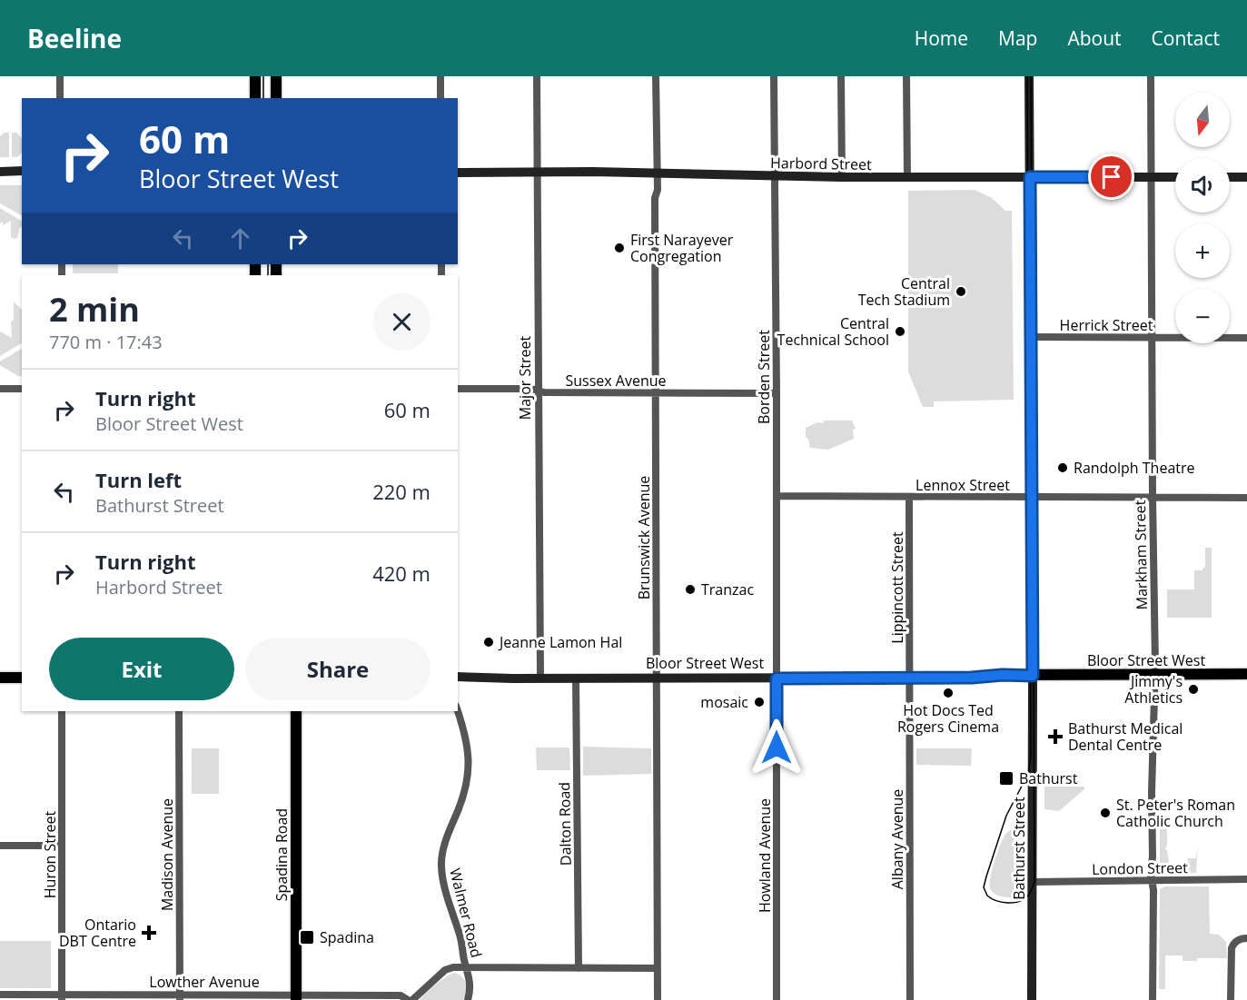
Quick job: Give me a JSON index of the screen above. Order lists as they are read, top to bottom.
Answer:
{
  "streets": {
    "main road": [
      "Harbord Street",
      "Bloor Street West",
      "Bathurst Street",
      "Spadina Road"
    ],
    "street": [
      "Herrick Street",
      "Borden Street",
      "Major Street",
      "Sussex Avenue",
      "Lennox Street",
      "Brunswick Avenue",
      "Markham Street",
      "Lippincott Street",
      "Dalton Road",
      "Albany Avenue",
      "Huron Street",
      "Madison Avenue",
      "Howland Avenue",
      "London Street",
      "Walmer Road",
      "Lowther Avenue"
    ]
  },
  "crossings": [
    ["Harbord Street", "Borden Street"],
    ["Harbord Street", "Major Street"],
    ["Harbord Street", "Brunswick Avenue"],
    ["Harbord Street", "Markham Street"],
    ["Harbord Street", "Bathurst Street"],
    ["Herrick Street", "Markham Street"],
    ["Herrick Street", "Bathurst Street"],
    ["Borden Street", "Sussex Avenue"],
    ["Borden Street", "Lennox Street"],
    ["Borden Street", "Bloor Street West"],
    ["Borden Street", "Howland Avenue"],
    ["Major Street", "Sussex Avenue"],
    ["Major Street", "Bloor Street West"],
    ["Sussex Avenue", "Brunswick Avenue"],
    ["Lennox Street", "Markham Street"],
    ["Lennox Street", "Lippincott Street"],
    ["Lennox Street", "Bathurst Street"],
    ["Brunswick Avenue", "Bloor Street West"],
    ["Markham Street", "Bloor Street West"],
    ["Markham Street", "London Street"],
    ["Lippincott Street", "Bloor Street West"],
    ["Lippincott Street", "Albany Avenue"],
    ["Bloor Street West", "Dalton Road"],
    ["Bloor Street West", "Albany Avenue"],
    ["Bloor Street West", "Bathurst Street"],
    ["Bloor Street West", "Howland Avenue"],
    ["Bathurst Street", "London Street"],
    ["Huron Street", "Lowther Avenue"],
    ["Madison Avenue", "Lowther Avenue"],
    ["Spadina Road", "Lowther Avenue"]
  ],
  "places": {
    "other": [
      "First Narayever Congregation",
      "Central Tech Stadium",
      "Central Technical School",
      "Randolph Theatre",
      "Tranzac",
      "Jeanne Lamon Hal",
      "Jimmy's Athletics",
      "Hot Docs Ted Rogers Cinema",
      "mosaic",
      "St. Peter's Roman Catholic Church"
    ],
    "health": ["Bathurst Medical Dental Centre", "Ontario DBT Centre"],
    "transit": ["Bathurst", "Spadina"]
  },
  "north": "bottom",
  "page": {
    "header": "Beeline",
    "nav": [
      "Home",
      "Map",
      "About",
      "Contact"
    ],
    "map_buttons": ["+", "−"],
    "turn": ["60 m", "Bloor Street West"],
    "heading": ["2 min", "770 m · 17:43"],
    "list": [
      {
        "name": "Turn right",
        "note": "Bloor Street West",
        "value": "60 m"
      },
      {
        "name": "Turn left",
        "note": "Bathurst Street",
        "value": "220 m"
      },
      {
        "name": "Turn right",
        "note": "Harbord Street",
        "value": "420 m"
      }
    ],
    "buttons": ["Exit", "Share"]
  }
}
